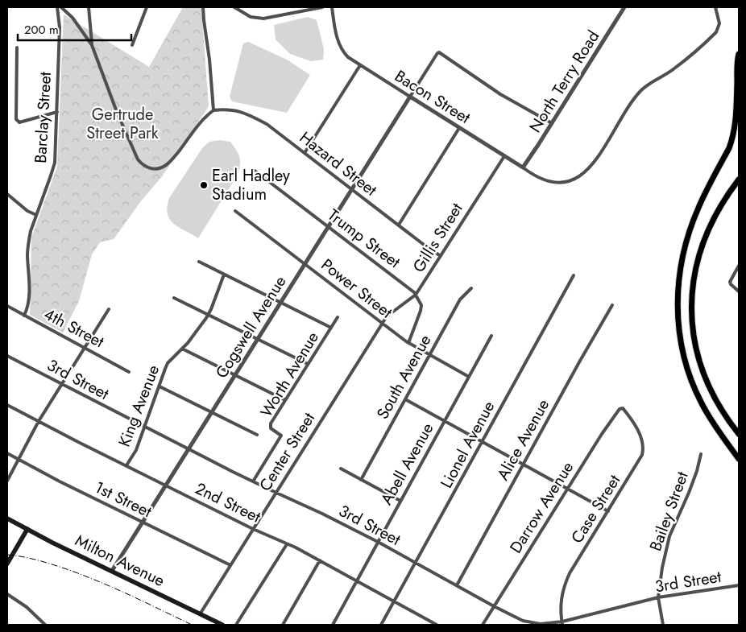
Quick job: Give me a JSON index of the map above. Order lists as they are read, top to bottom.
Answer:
{
  "streets": {
    "main road": ["Milton Avenue"],
    "street": [
      "North Terry Road",
      "Bacon Street",
      "Barclay Street",
      "Hazard Street",
      "Gillis Street",
      "Trump Street",
      "Power Street",
      "Cogswell Avenue",
      "4th Street",
      "Worth Avenue",
      "South Avenue",
      "3rd Street",
      "King Avenue",
      "Alice Avenue",
      "Lionel Avenue",
      "Center Street",
      "Abell Avenue",
      "1st Street",
      "2nd Street",
      "Darrow Avenue",
      "Case Street",
      "Bailey Street"
    ]
  },
  "crossings": [
    ["North Terry Road", "Bacon Street"],
    ["Bacon Street", "Gillis Street"],
    ["Bacon Street", "Cogswell Avenue"],
    ["Barclay Street", "4th Street"],
    ["Hazard Street", "Gillis Street"],
    ["Hazard Street", "Cogswell Avenue"],
    ["Gillis Street", "Trump Street"],
    ["Gillis Street", "Power Street"],
    ["Gillis Street", "Center Street"],
    ["Trump Street", "Cogswell Avenue"],
    ["Power Street", "Cogswell Avenue"],
    ["Power Street", "South Avenue"],
    ["Power Street", "Center Street"],
    ["Power Street", "Abell Avenue"],
    ["Cogswell Avenue", "3rd Street"],
    ["Cogswell Avenue", "1st Street"],
    ["Cogswell Avenue", "2nd Street"],
    ["Cogswell Avenue", "Milton Avenue"],
    ["Worth Avenue", "3rd Street"],
    ["3rd Street", "King Avenue"],
    ["3rd Street", "Alice Avenue"],
    ["3rd Street", "Lionel Avenue"],
    ["3rd Street", "Center Street"],
    ["3rd Street", "Abell Avenue"],
    ["3rd Street", "Darrow Avenue"],
    ["3rd Street", "Case Street"],
    ["3rd Street", "Bailey Street"],
    ["King Avenue", "2nd Street"],
    ["Lionel Avenue", "2nd Street"],
    ["Center Street", "1st Street"],
    ["Center Street", "2nd Street"],
    ["Center Street", "Milton Avenue"],
    ["Abell Avenue", "2nd Street"],
    ["Darrow Avenue", "Case Street"]
  ],
  "parks": ["Gertrude Street Park"],
  "places": ["Earl Hadley Stadium"],
  "scale_bar": "200 m"
}
